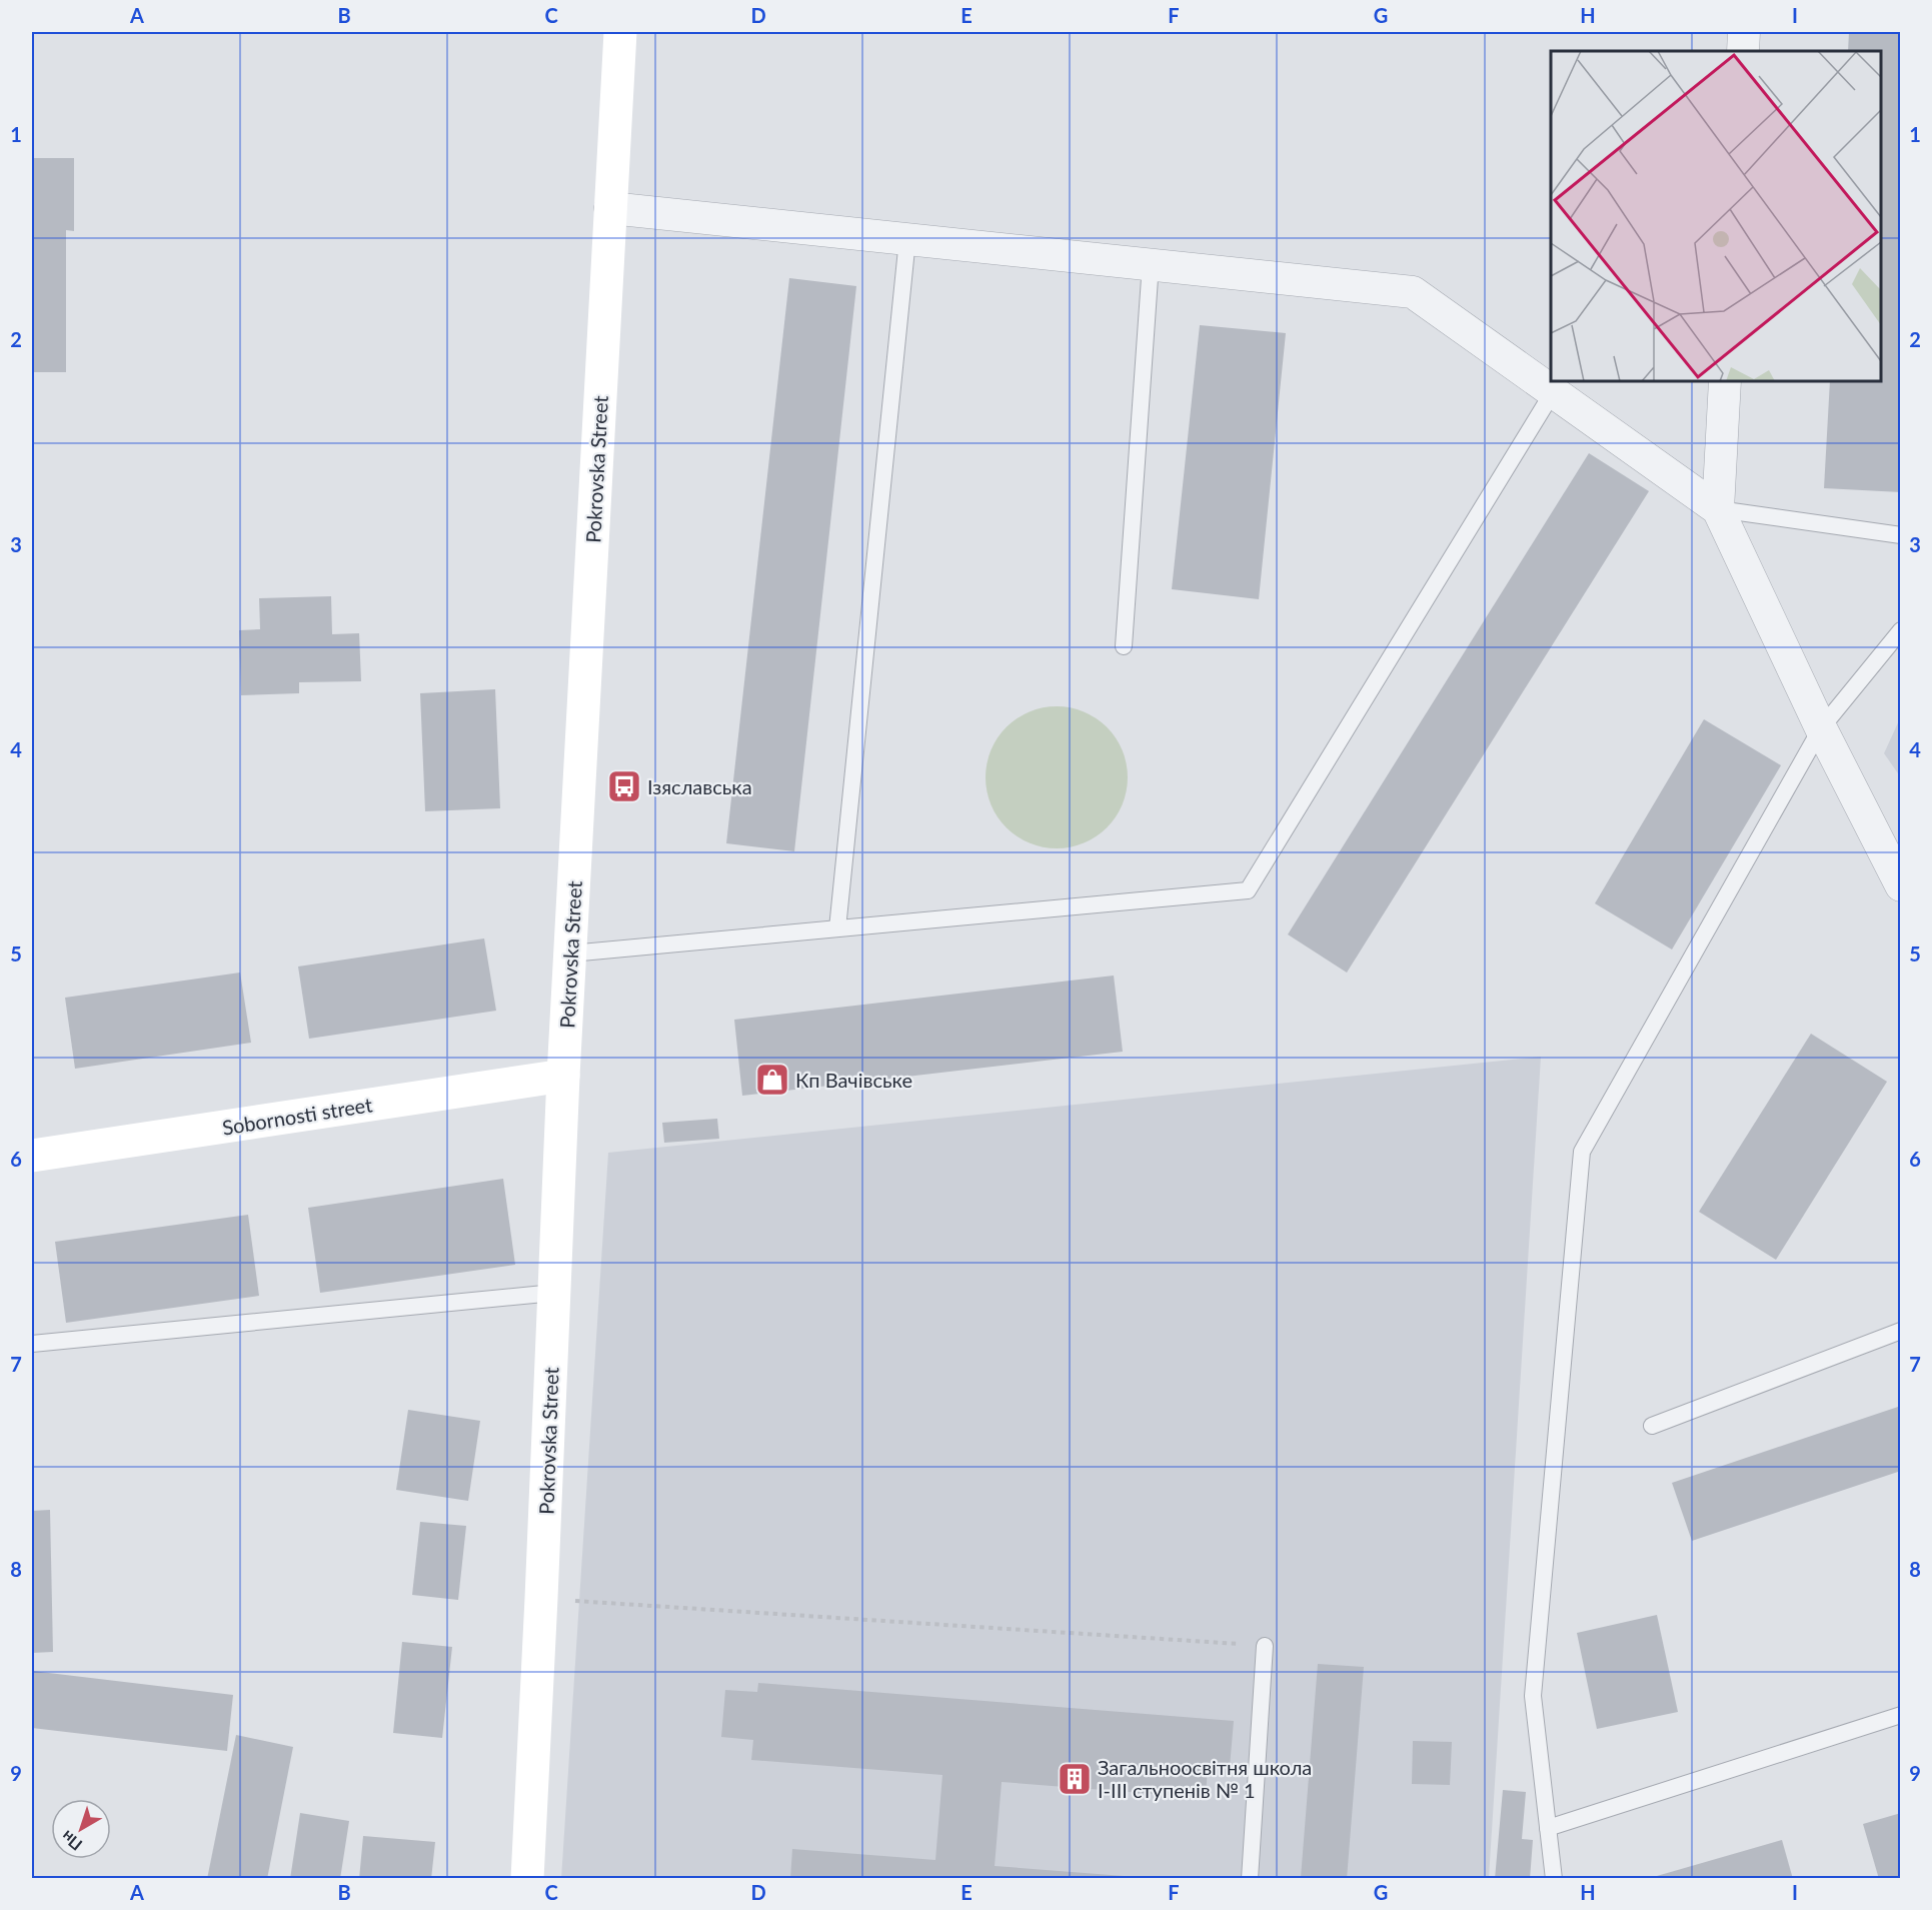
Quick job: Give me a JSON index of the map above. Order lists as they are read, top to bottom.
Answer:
{
  "streets": {
    "main road": ["Pokrovska Street", "Sobornosti street"]
  },
  "crossings": [
    ["Pokrovska Street", "Sobornosti street"]
  ],
  "places": {
    "bus stop": ["Ізяславська"],
    "shop": ["Кп Вачівське"],
    "building": ["Загальноосвітня школа І-ІІІ ступенів № 1"]
  },
  "north": "bottom left",
  "grid": {
    "columns": [
      "A",
      "B",
      "C",
      "D",
      "E",
      "F",
      "G",
      "H",
      "I"
    ],
    "rows": [
      "1",
      "2",
      "3",
      "4",
      "5",
      "6",
      "7",
      "8",
      "9"
    ]
  }
}
